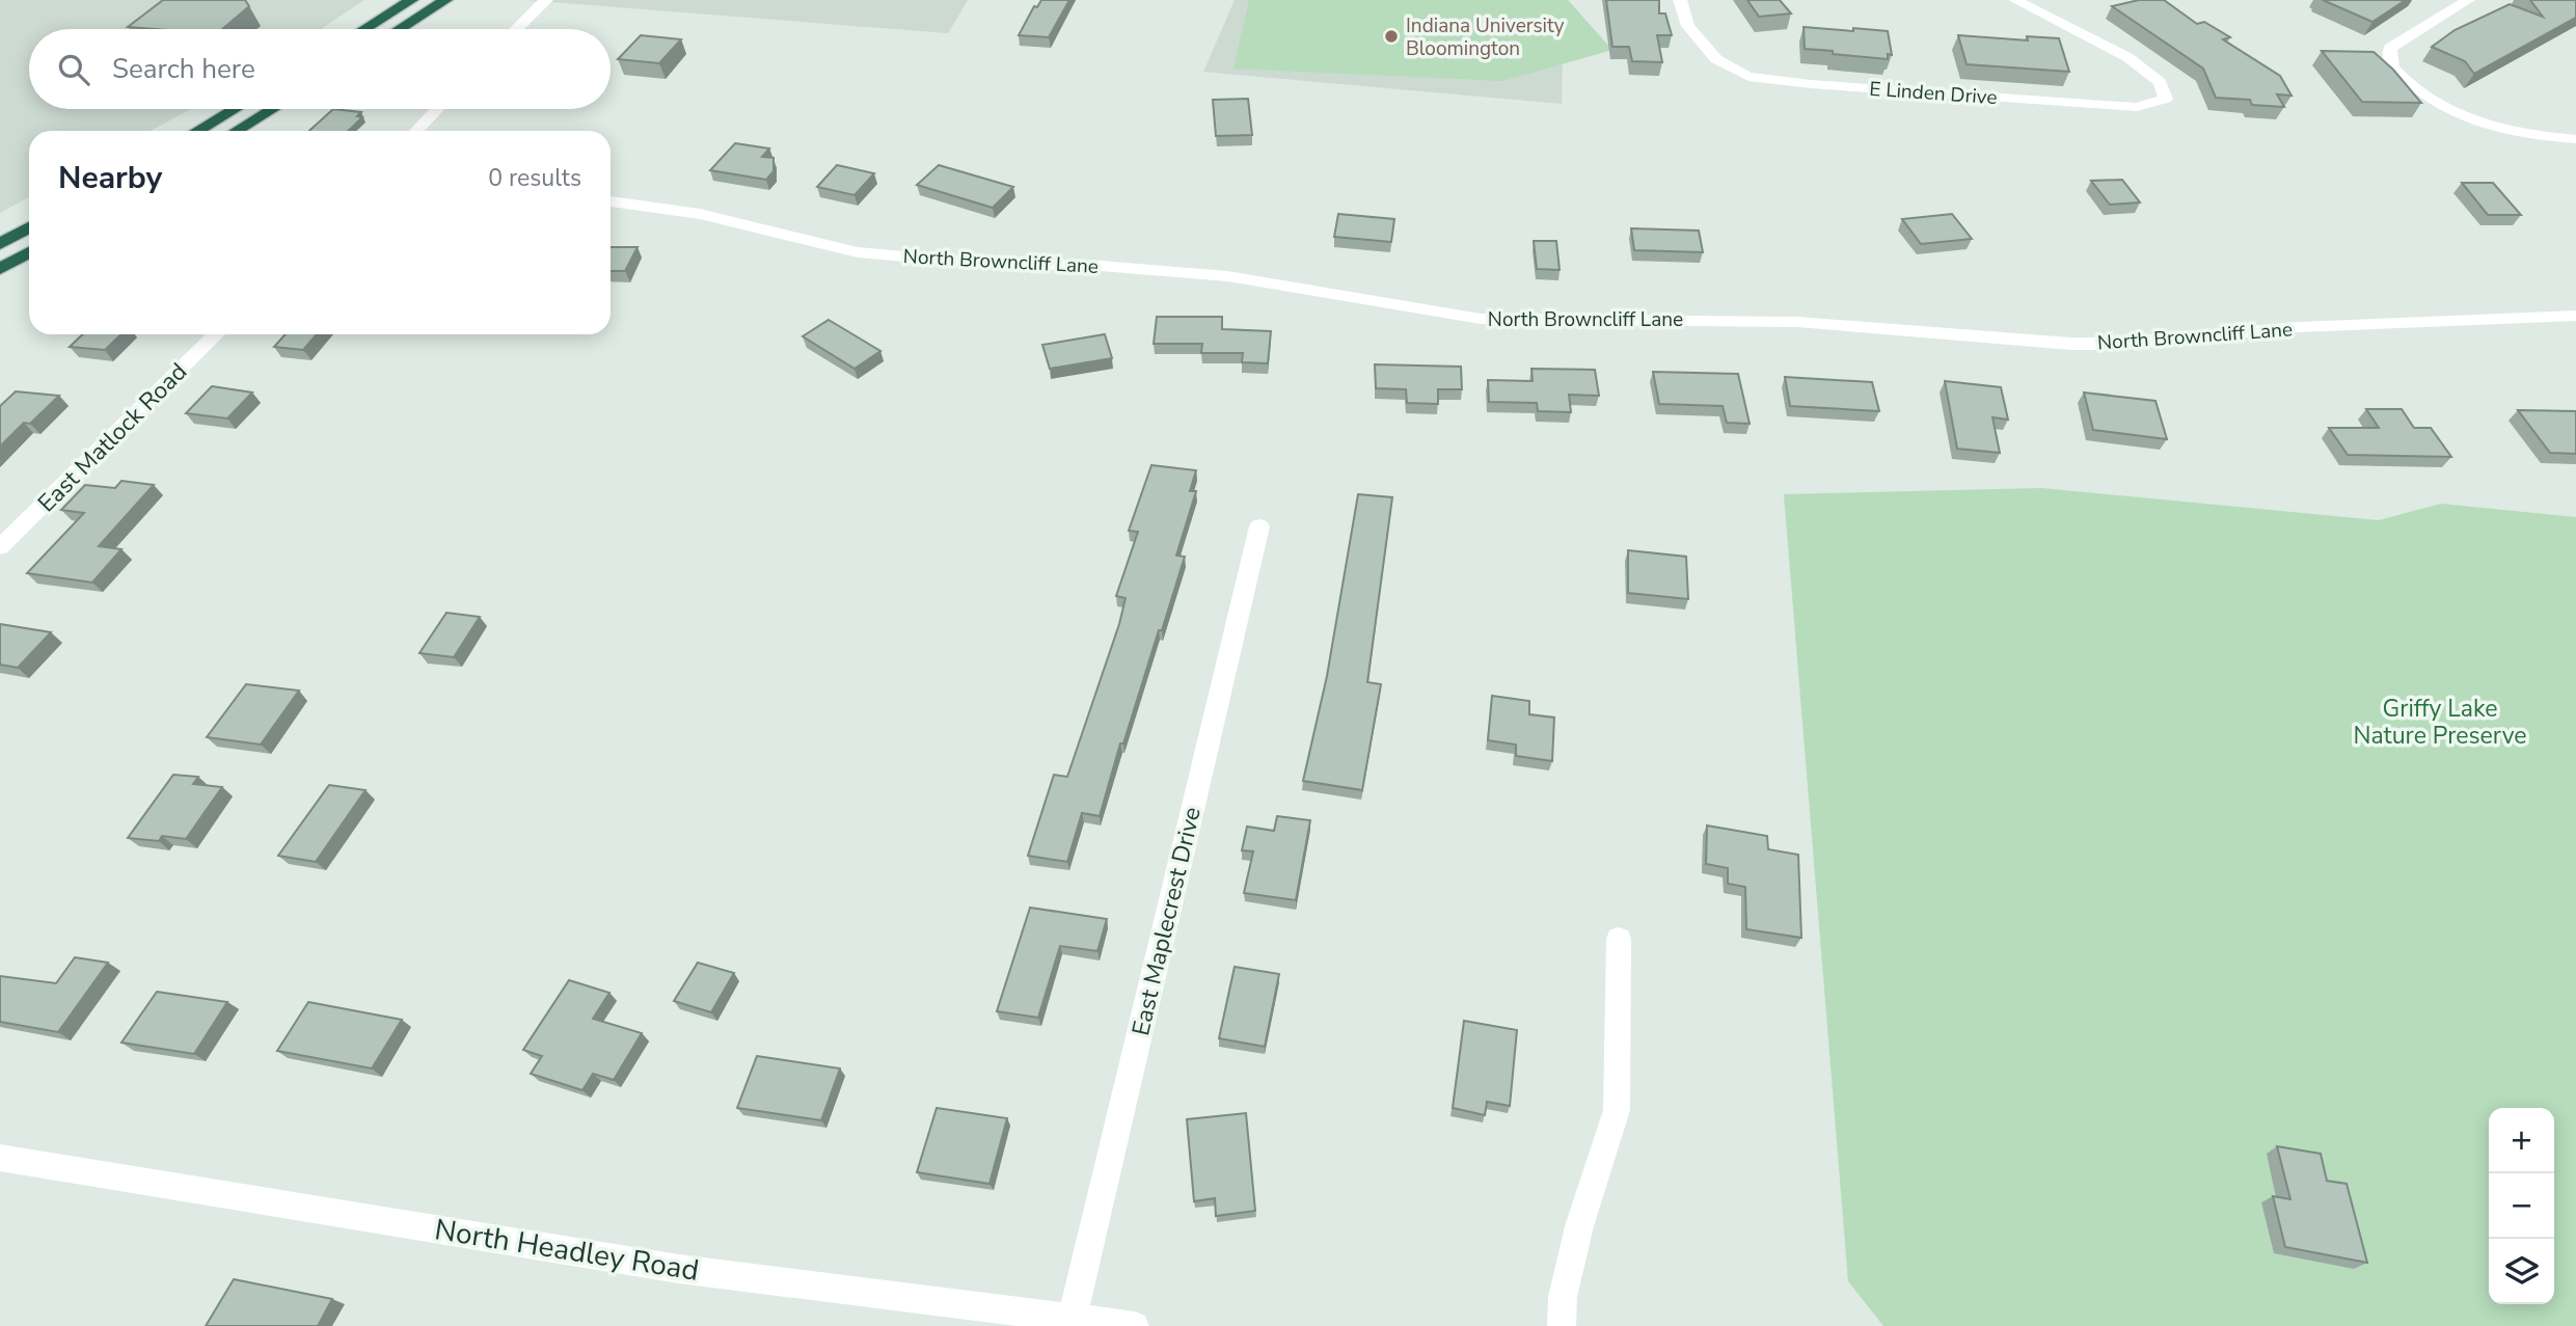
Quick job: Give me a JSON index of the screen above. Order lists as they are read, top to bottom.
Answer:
{
  "streets": {
    "street": [
      "E Linden Drive",
      "North Browncliff Lane",
      "East Matlock Road",
      "East Maplecrest Drive",
      "North Headley Road"
    ]
  },
  "crossings": [
    ["East Maplecrest Drive", "North Headley Road"]
  ],
  "parks": ["Griffy Lake Nature Preserve"],
  "places": ["Indiana University Bloomington"],
  "page": {
    "search": "Search here",
    "heading": ["Nearby", "0 results"],
    "map_buttons": ["+", "−"]
  }
}
